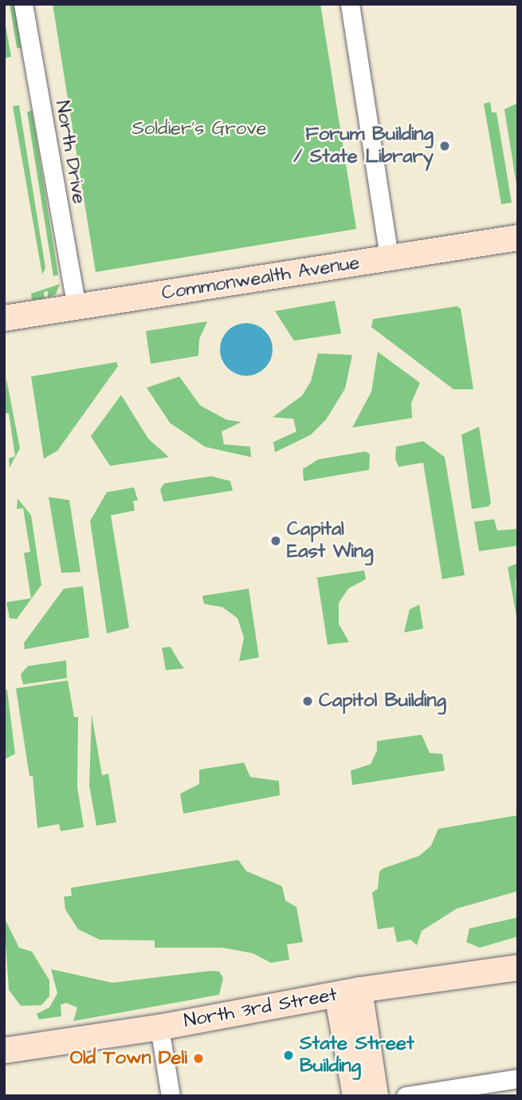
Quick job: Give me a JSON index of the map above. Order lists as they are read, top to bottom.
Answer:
{
  "streets": {
    "street": ["North Drive", "Commonwealth Avenue", "North 3rd Street"]
  },
  "crossings": [
    ["North Drive", "Commonwealth Avenue"]
  ],
  "parks": ["Soldier's Grove"],
  "places": [
    "Forum Building / State Library",
    "Capital East Wing",
    "Capitol Building",
    "State Street Building",
    "Old Town Deli"
  ]
}
